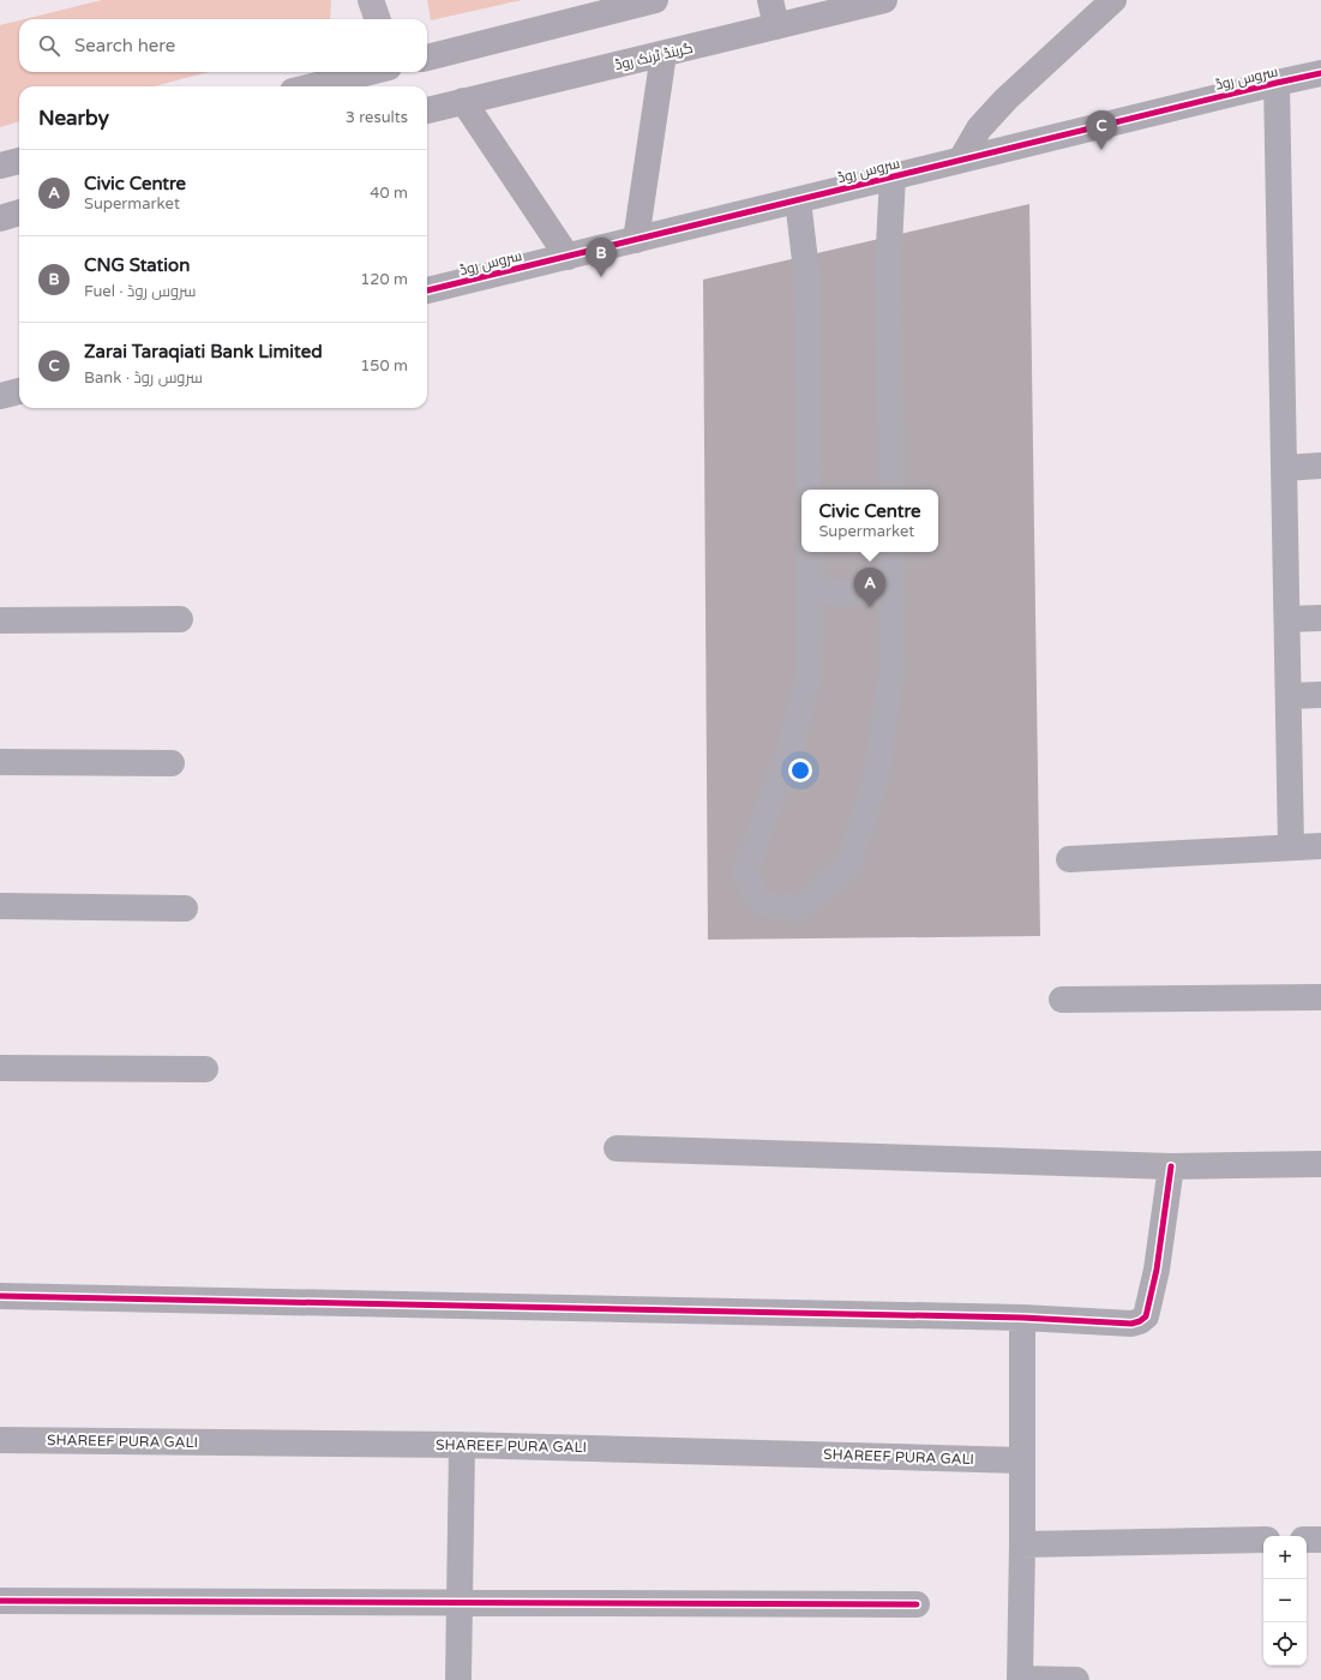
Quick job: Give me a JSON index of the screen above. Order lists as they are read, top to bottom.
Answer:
{
  "streets": {
    "highway": ["گرینڈ ٹرنک روڈ"],
    "street": ["سروس روڈ", "SHAREEF PURA GALI"]
  },
  "page": {
    "search": "Search here",
    "heading": ["Nearby", "3 results"],
    "pins": ["C", "B", "A"],
    "list": [
      {
        "mark": "A",
        "name": "Civic Centre",
        "note": "Supermarket",
        "value": "40 m"
      },
      {
        "mark": "B",
        "name": "CNG Station",
        "note": "Fuel · سروس روڈ",
        "value": "120 m"
      },
      {
        "mark": "C",
        "name": "Zarai Taraqiati Bank Limited",
        "note": "Bank · سروس روڈ",
        "value": "150 m"
      }
    ],
    "popup": ["Civic Centre", "Supermarket"],
    "map_buttons": ["+", "−"]
  }
}
